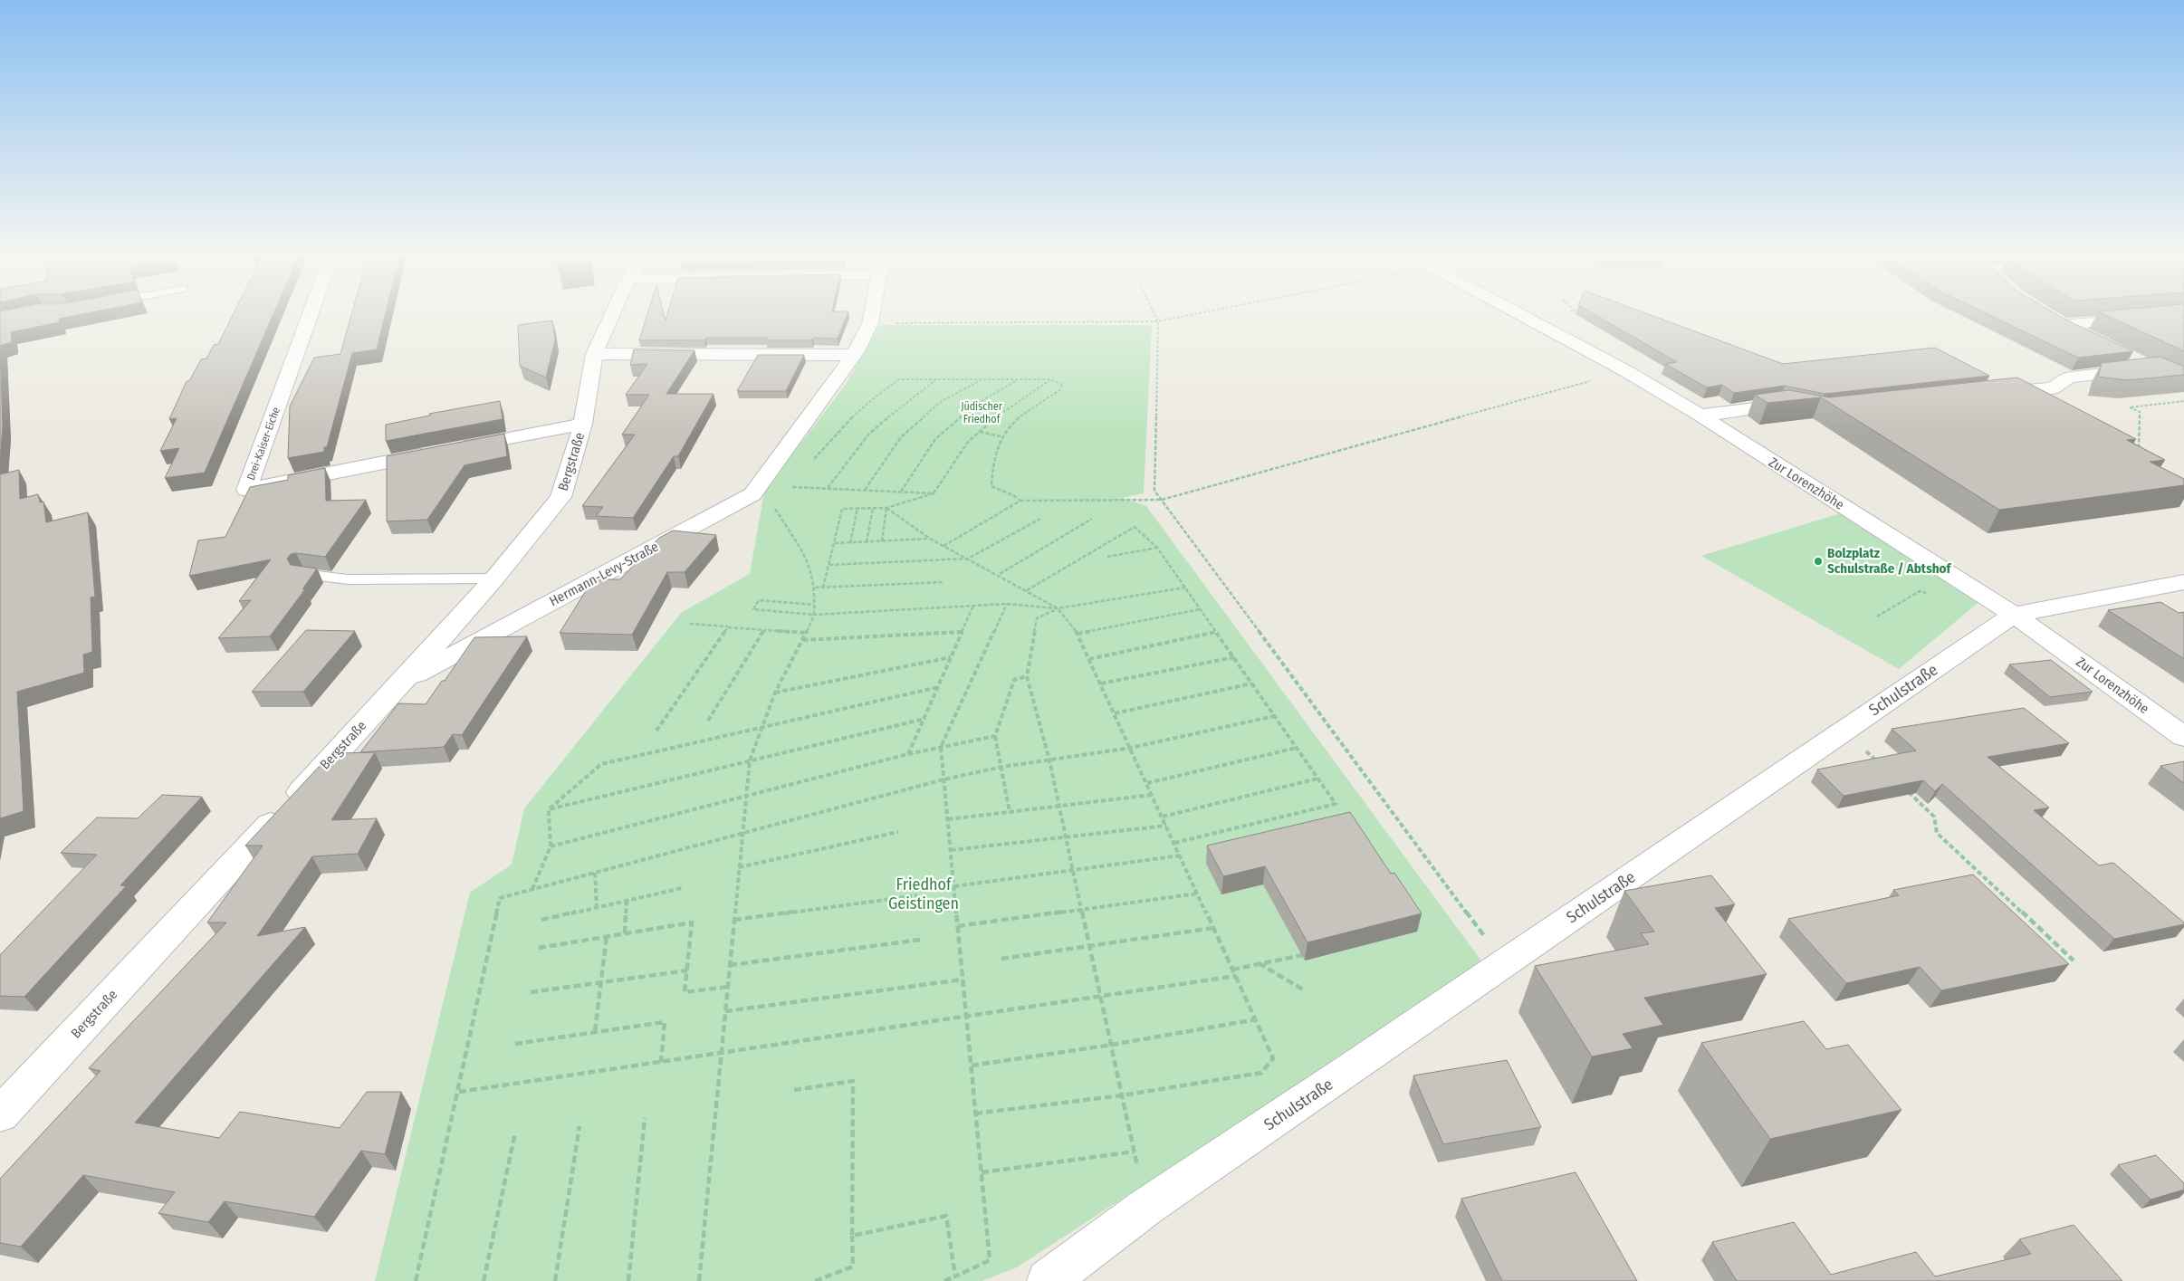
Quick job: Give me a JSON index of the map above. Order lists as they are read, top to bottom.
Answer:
{
  "streets": {
    "street": [
      "Drei-Kaiser-Eiche",
      "Bergstraße",
      "Zur Lorenzhöhe",
      "Hermann-Levy-Straße",
      "Schulstraße"
    ]
  },
  "crossings": [
    ["Drei-Kaiser-Eiche", "Bergstraße"],
    ["Bergstraße", "Hermann-Levy-Straße"],
    ["Zur Lorenzhöhe", "Schulstraße"]
  ],
  "parks": ["Jüdischer Friedhof", "Friedhof Geistingen"],
  "places": ["Bolzplatz Schulstraße / Abtshof"]
}
